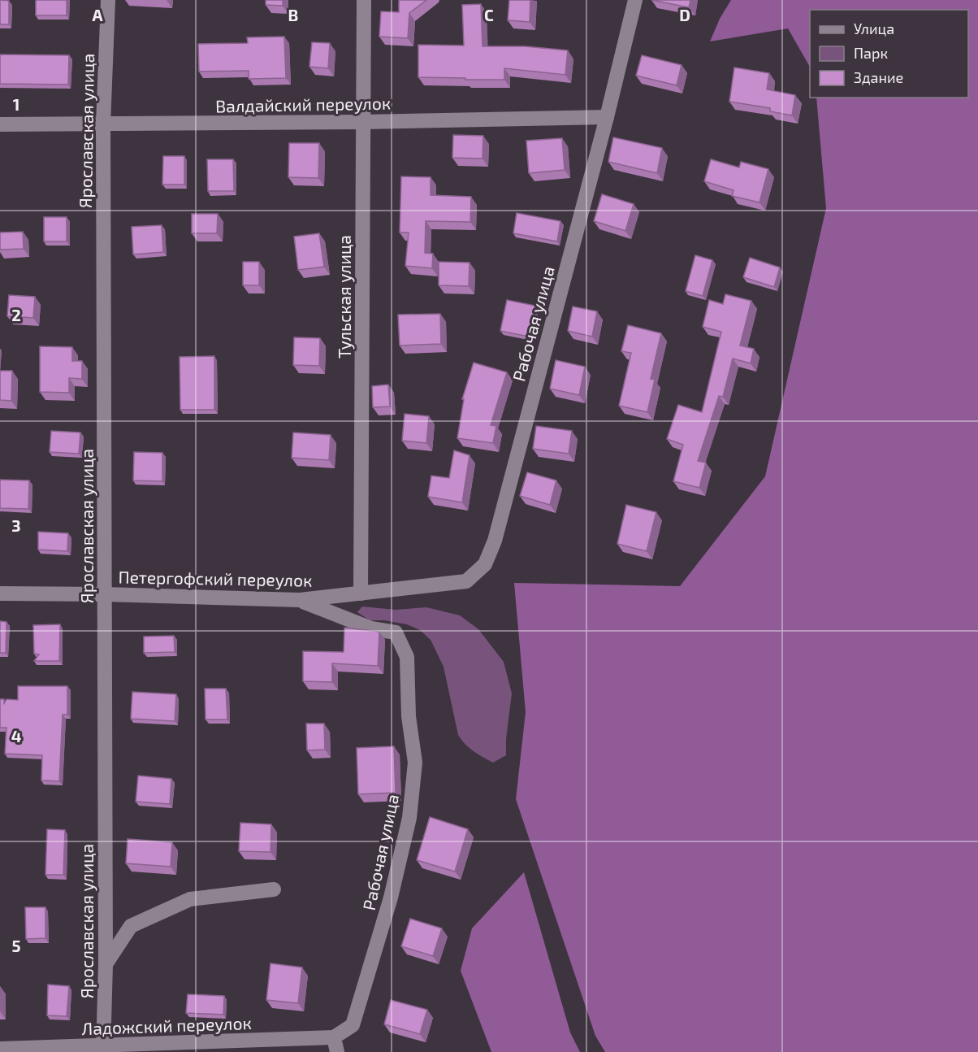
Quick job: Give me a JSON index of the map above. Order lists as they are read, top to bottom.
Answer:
{
  "streets": {
    "street": [
      "Валдайский переулок",
      "Ярославская улица",
      "Тульская улица",
      "Рабочая улица",
      "Петергофский переулок",
      "Ладожский переулок"
    ]
  },
  "crossings": [
    ["Валдайский переулок", "Ярославская улица"],
    ["Валдайский переулок", "Тульская улица"],
    ["Валдайский переулок", "Рабочая улица"],
    ["Ярославская улица", "Петергофский переулок"],
    ["Ярославская улица", "Ладожский переулок"],
    ["Тульская улица", "Петергофский переулок"],
    ["Рабочая улица", "Петергофский переулок"],
    ["Рабочая улица", "Ладожский переулок"]
  ],
  "legend": ["Улица", "Парк", "Здание"],
  "grid": {
    "columns": [
      "A",
      "B",
      "C",
      "D"
    ],
    "rows": [
      "1",
      "2",
      "3",
      "4",
      "5"
    ]
  }
}
